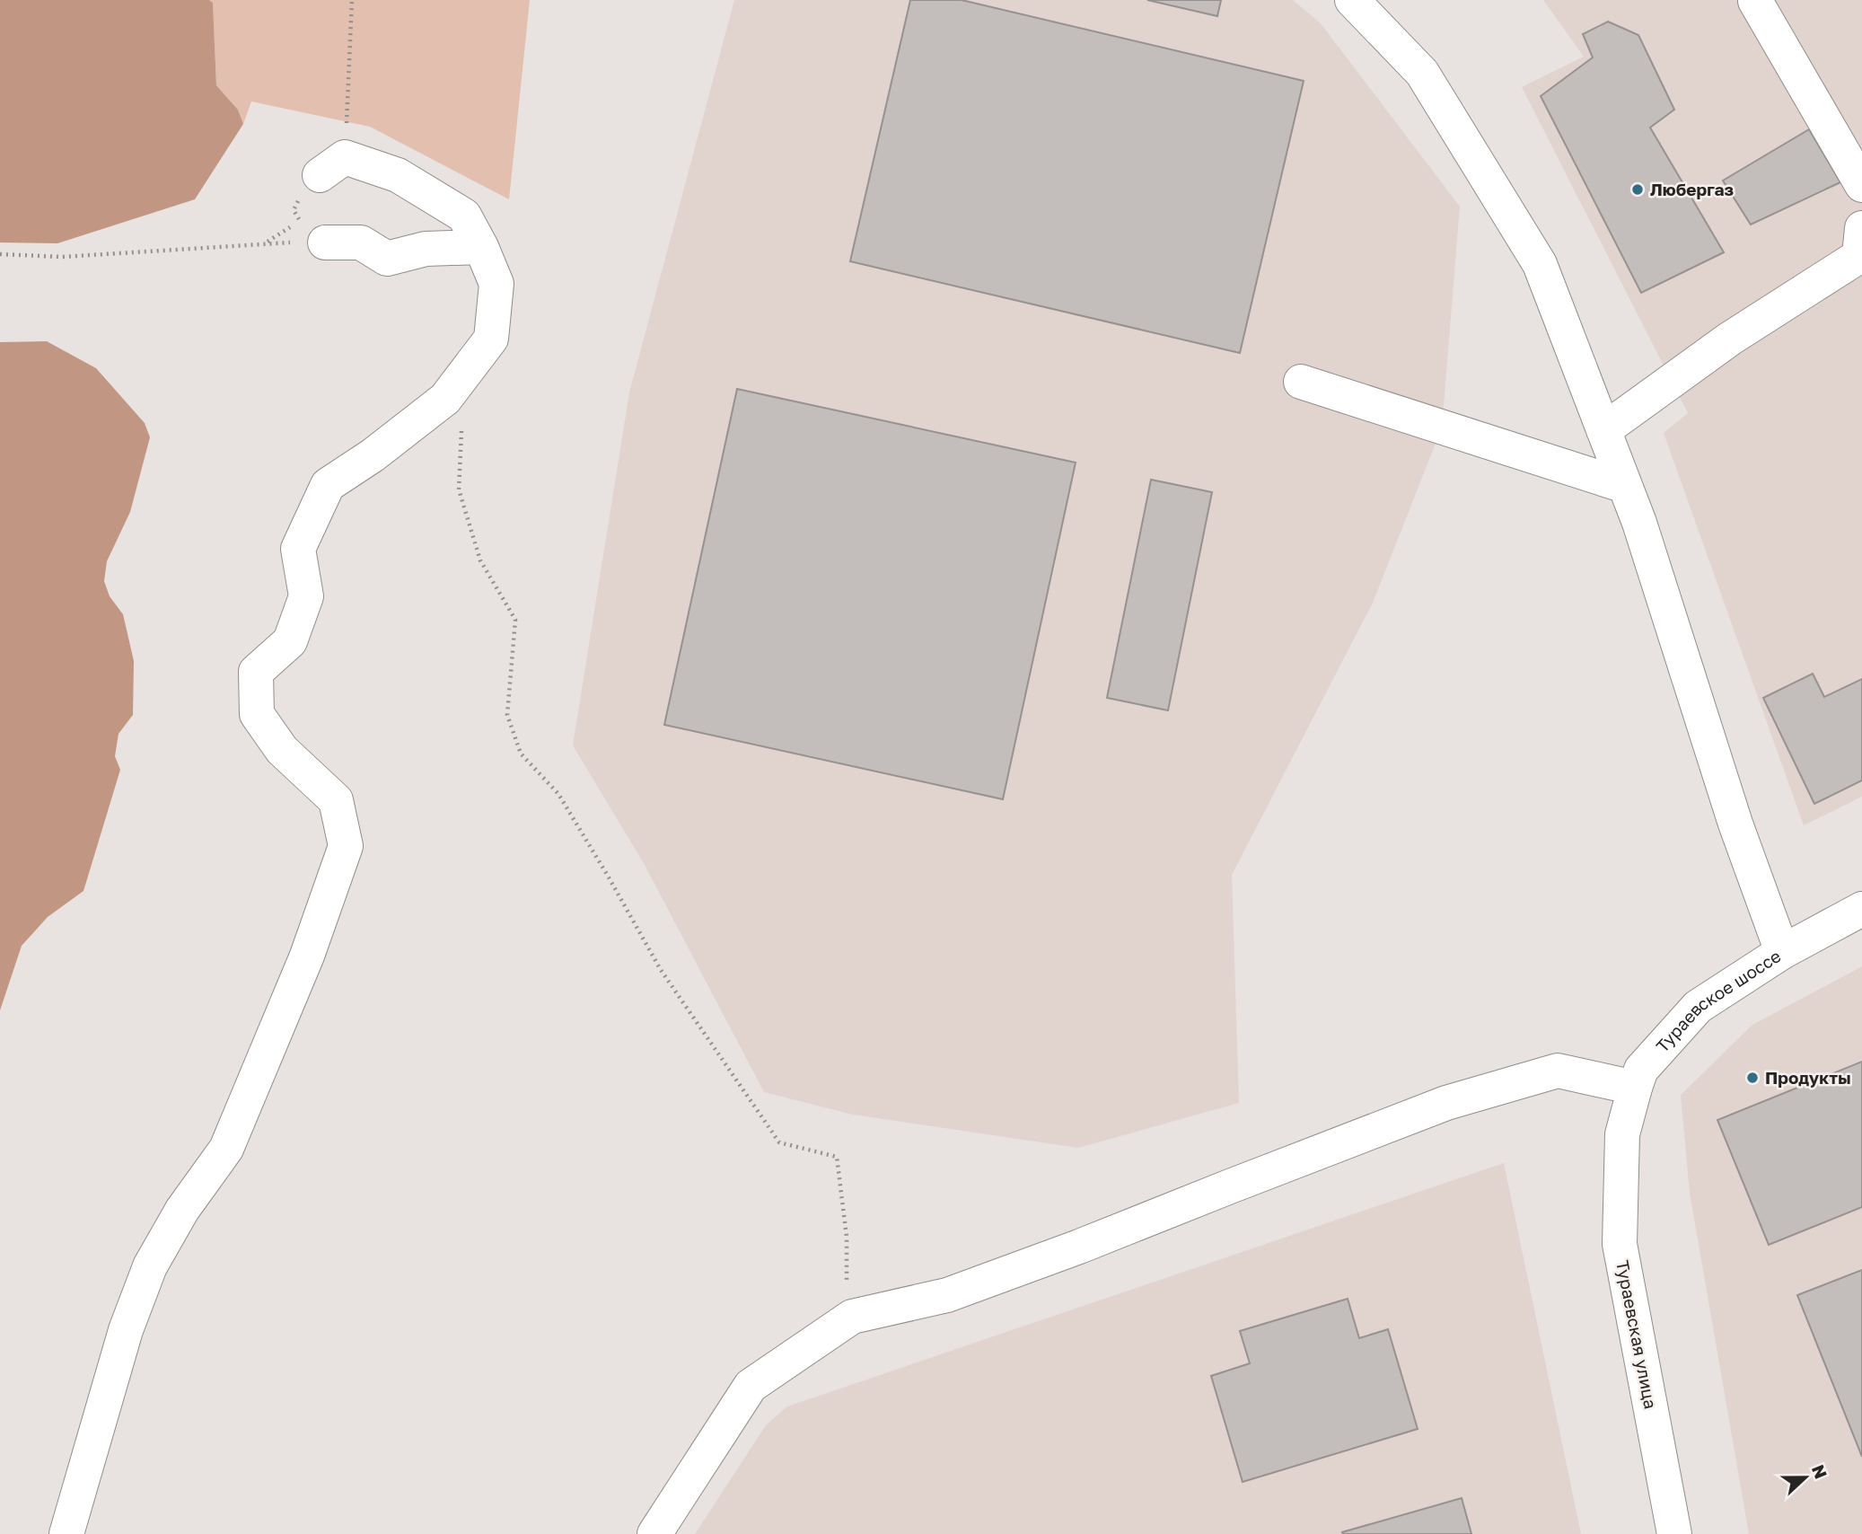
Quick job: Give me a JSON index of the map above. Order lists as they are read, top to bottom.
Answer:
{
  "streets": {
    "street": ["Тураевское шоссе", "Тураевская улица"]
  },
  "crossings": [
    ["Тураевское шоссе", "Тураевская улица"]
  ],
  "places": ["Любергаз", "Продукты"],
  "north": "right"
}
